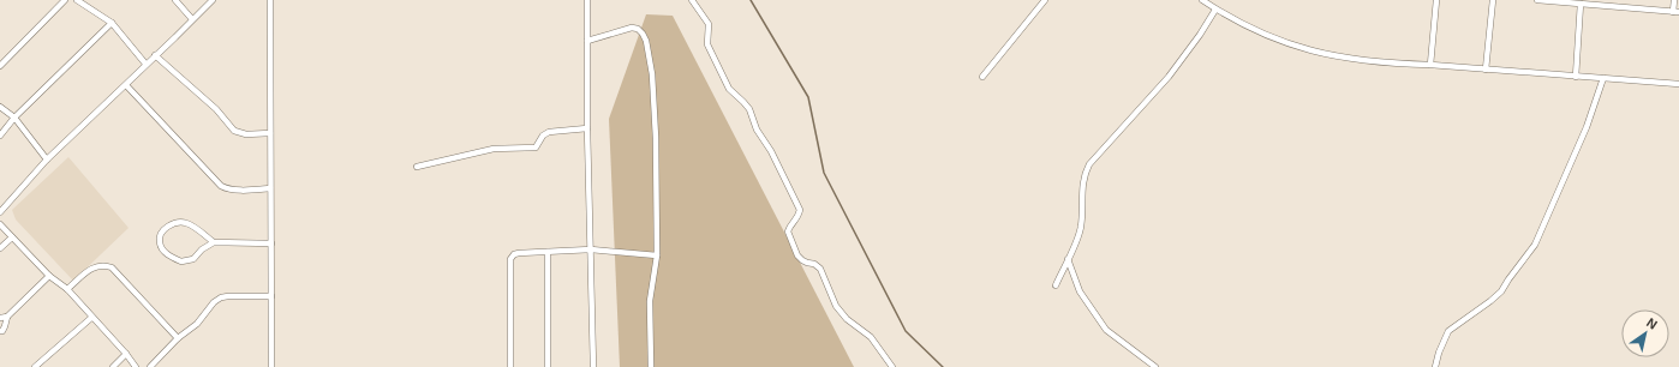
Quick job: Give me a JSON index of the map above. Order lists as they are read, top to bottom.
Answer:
{
  "north": "top right"
}
